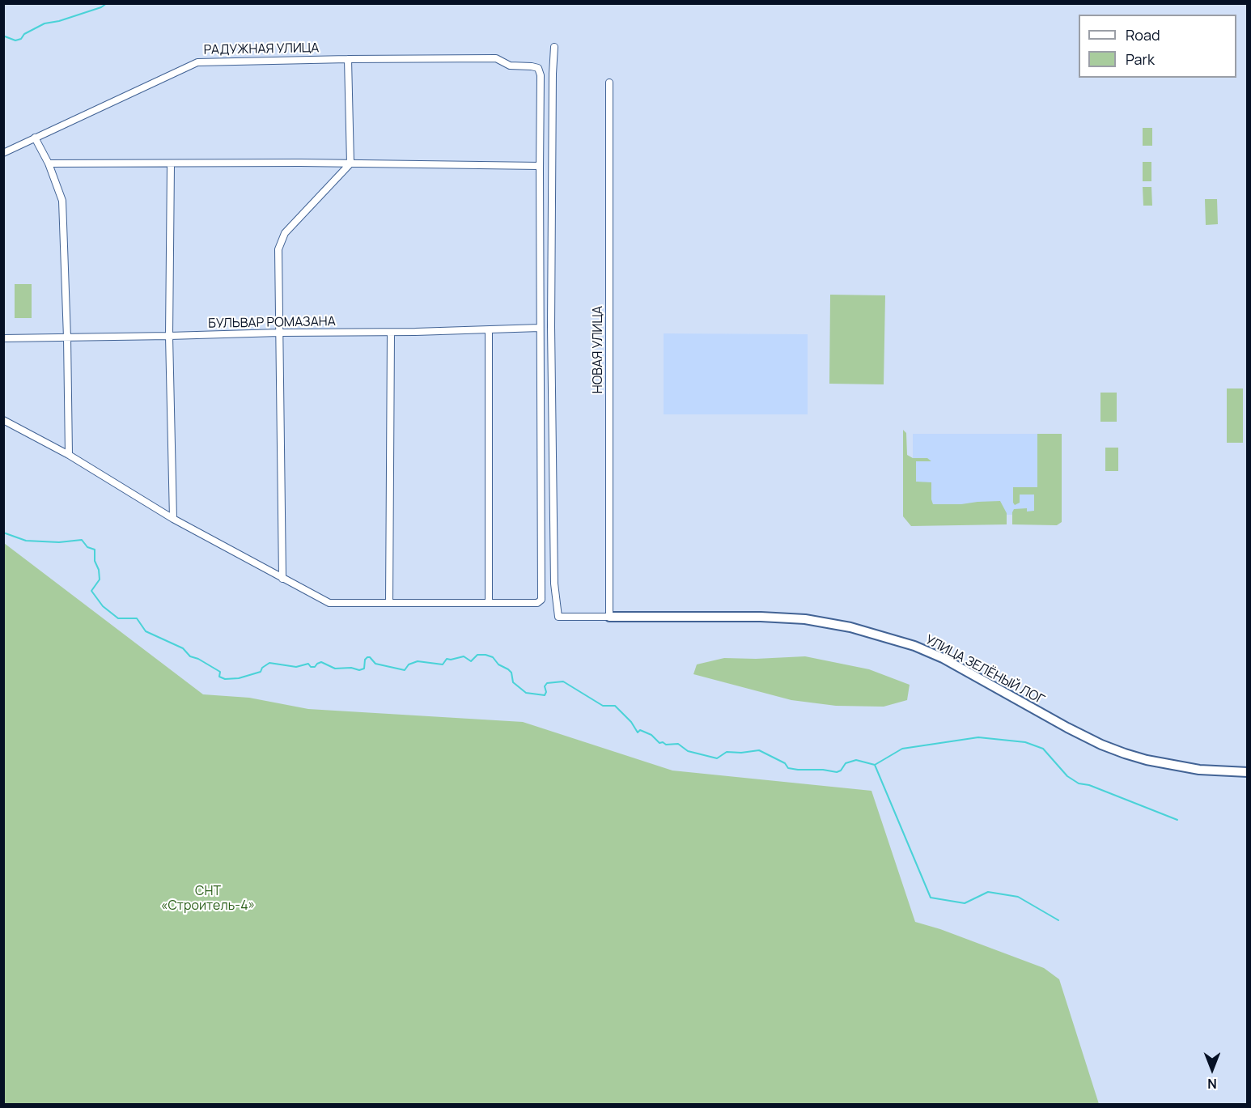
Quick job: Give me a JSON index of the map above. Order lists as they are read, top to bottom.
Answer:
{
  "streets": {
    "street": [
      "РАДУЖНАЯ УЛИЦА",
      "БУЛЬВАР РОМАЗАНА",
      "НОВАЯ УЛИЦА",
      "УЛИЦА ЗЕЛЁНЫЙ ЛОГ"
    ]
  },
  "crossings": [
    ["НОВАЯ УЛИЦА", "УЛИЦА ЗЕЛЁНЫЙ ЛОГ"]
  ],
  "parks": ["СНТ «Строитель-4»"],
  "legend": ["Road", "Park"],
  "north": "bottom"
}
